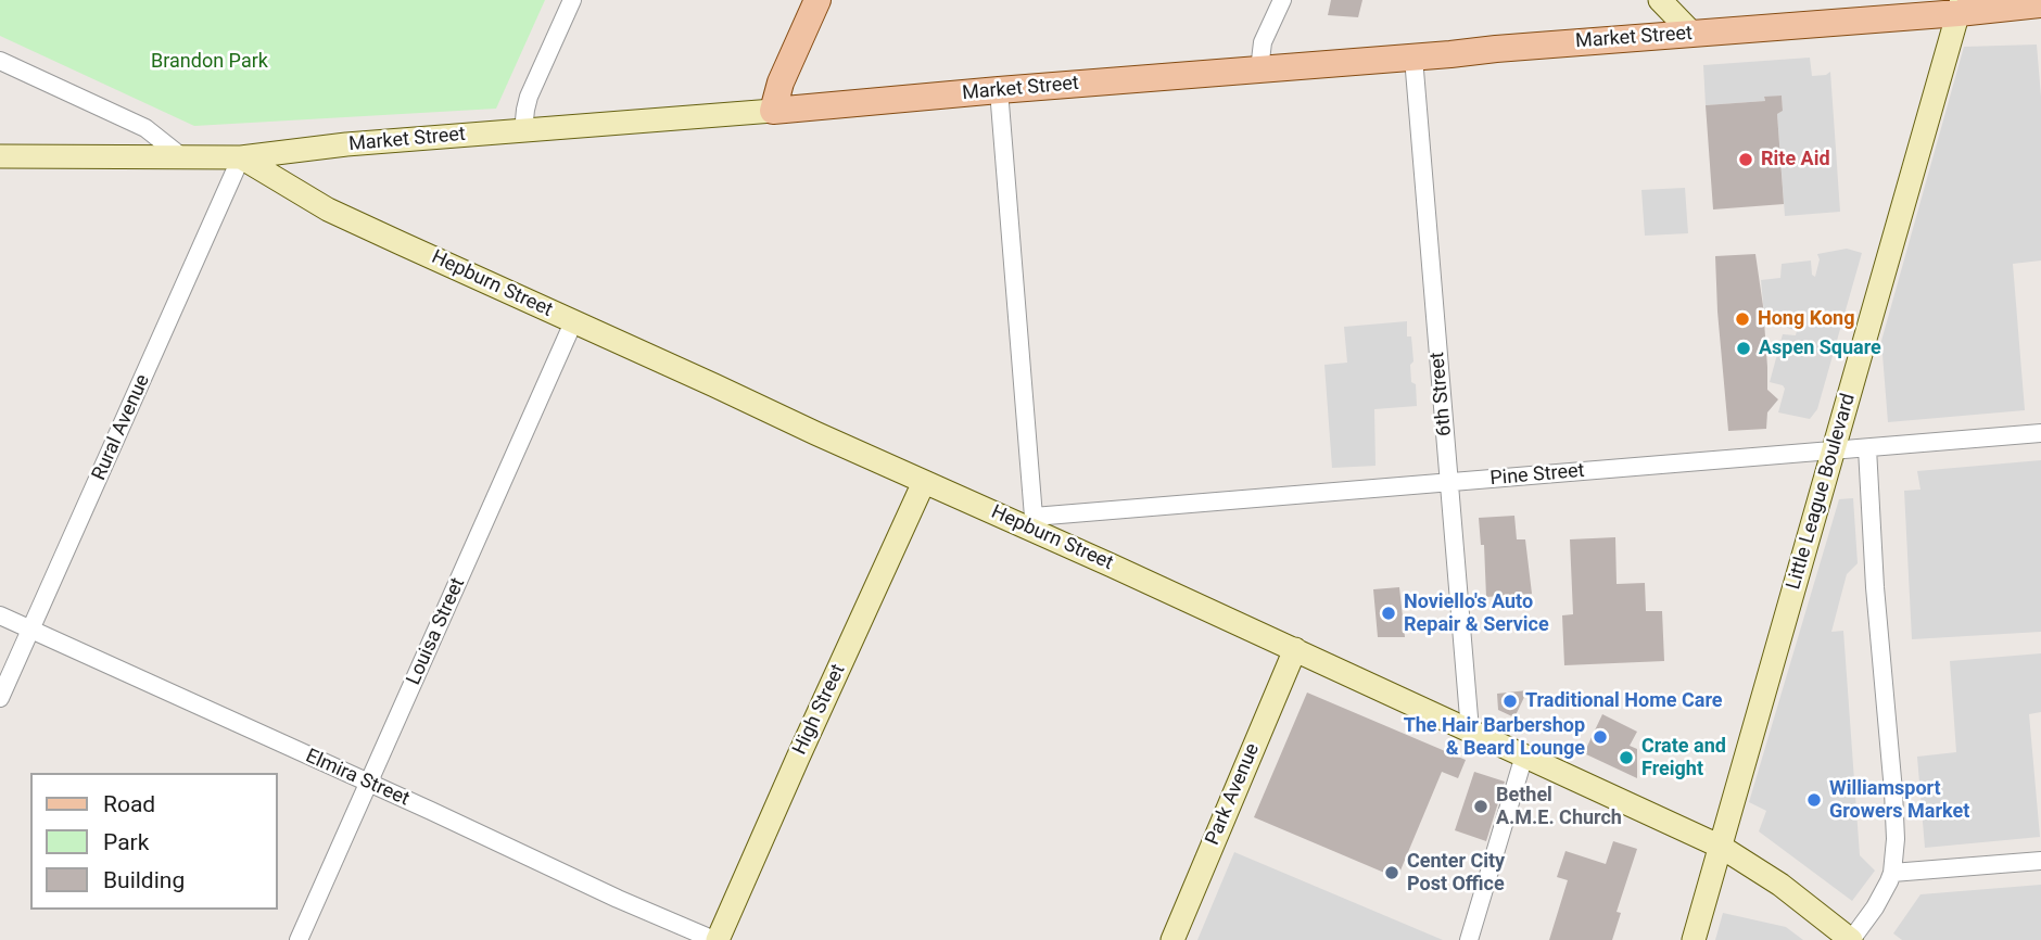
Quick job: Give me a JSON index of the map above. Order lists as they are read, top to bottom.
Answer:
{
  "streets": {
    "main road": [
      "Market Street",
      "Hepburn Street",
      "Little League Boulevard",
      "High Street",
      "Park Avenue"
    ],
    "street": [
      "6th Street",
      "Rural Avenue",
      "Pine Street",
      "Louisa Street",
      "Elmira Street"
    ]
  },
  "crossings": [
    ["Market Street", "Hepburn Street"],
    ["Market Street", "6th Street"],
    ["Market Street", "Rural Avenue"],
    ["Market Street", "Little League Boulevard"],
    ["Hepburn Street", "6th Street"],
    ["Hepburn Street", "Rural Avenue"],
    ["Hepburn Street", "Pine Street"],
    ["Hepburn Street", "Little League Boulevard"],
    ["Hepburn Street", "Louisa Street"],
    ["Hepburn Street", "High Street"],
    ["Hepburn Street", "Park Avenue"],
    ["6th Street", "Pine Street"],
    ["Rural Avenue", "Elmira Street"],
    ["Pine Street", "Little League Boulevard"],
    ["Louisa Street", "Elmira Street"],
    ["High Street", "Elmira Street"]
  ],
  "parks": ["Brandon Park"],
  "places": [
    "Rite Aid",
    "Hong Kong",
    "Aspen Square",
    "Noviello's Auto Repair & Service",
    "Traditional Home Care",
    "The Hair Barbershop & Beard Lounge",
    "Crate and Freight",
    "Williamsport Growers Market",
    "Bethel A.M.E. Church",
    "Center City Post Office"
  ],
  "legend": ["Road", "Park", "Building"]
}
